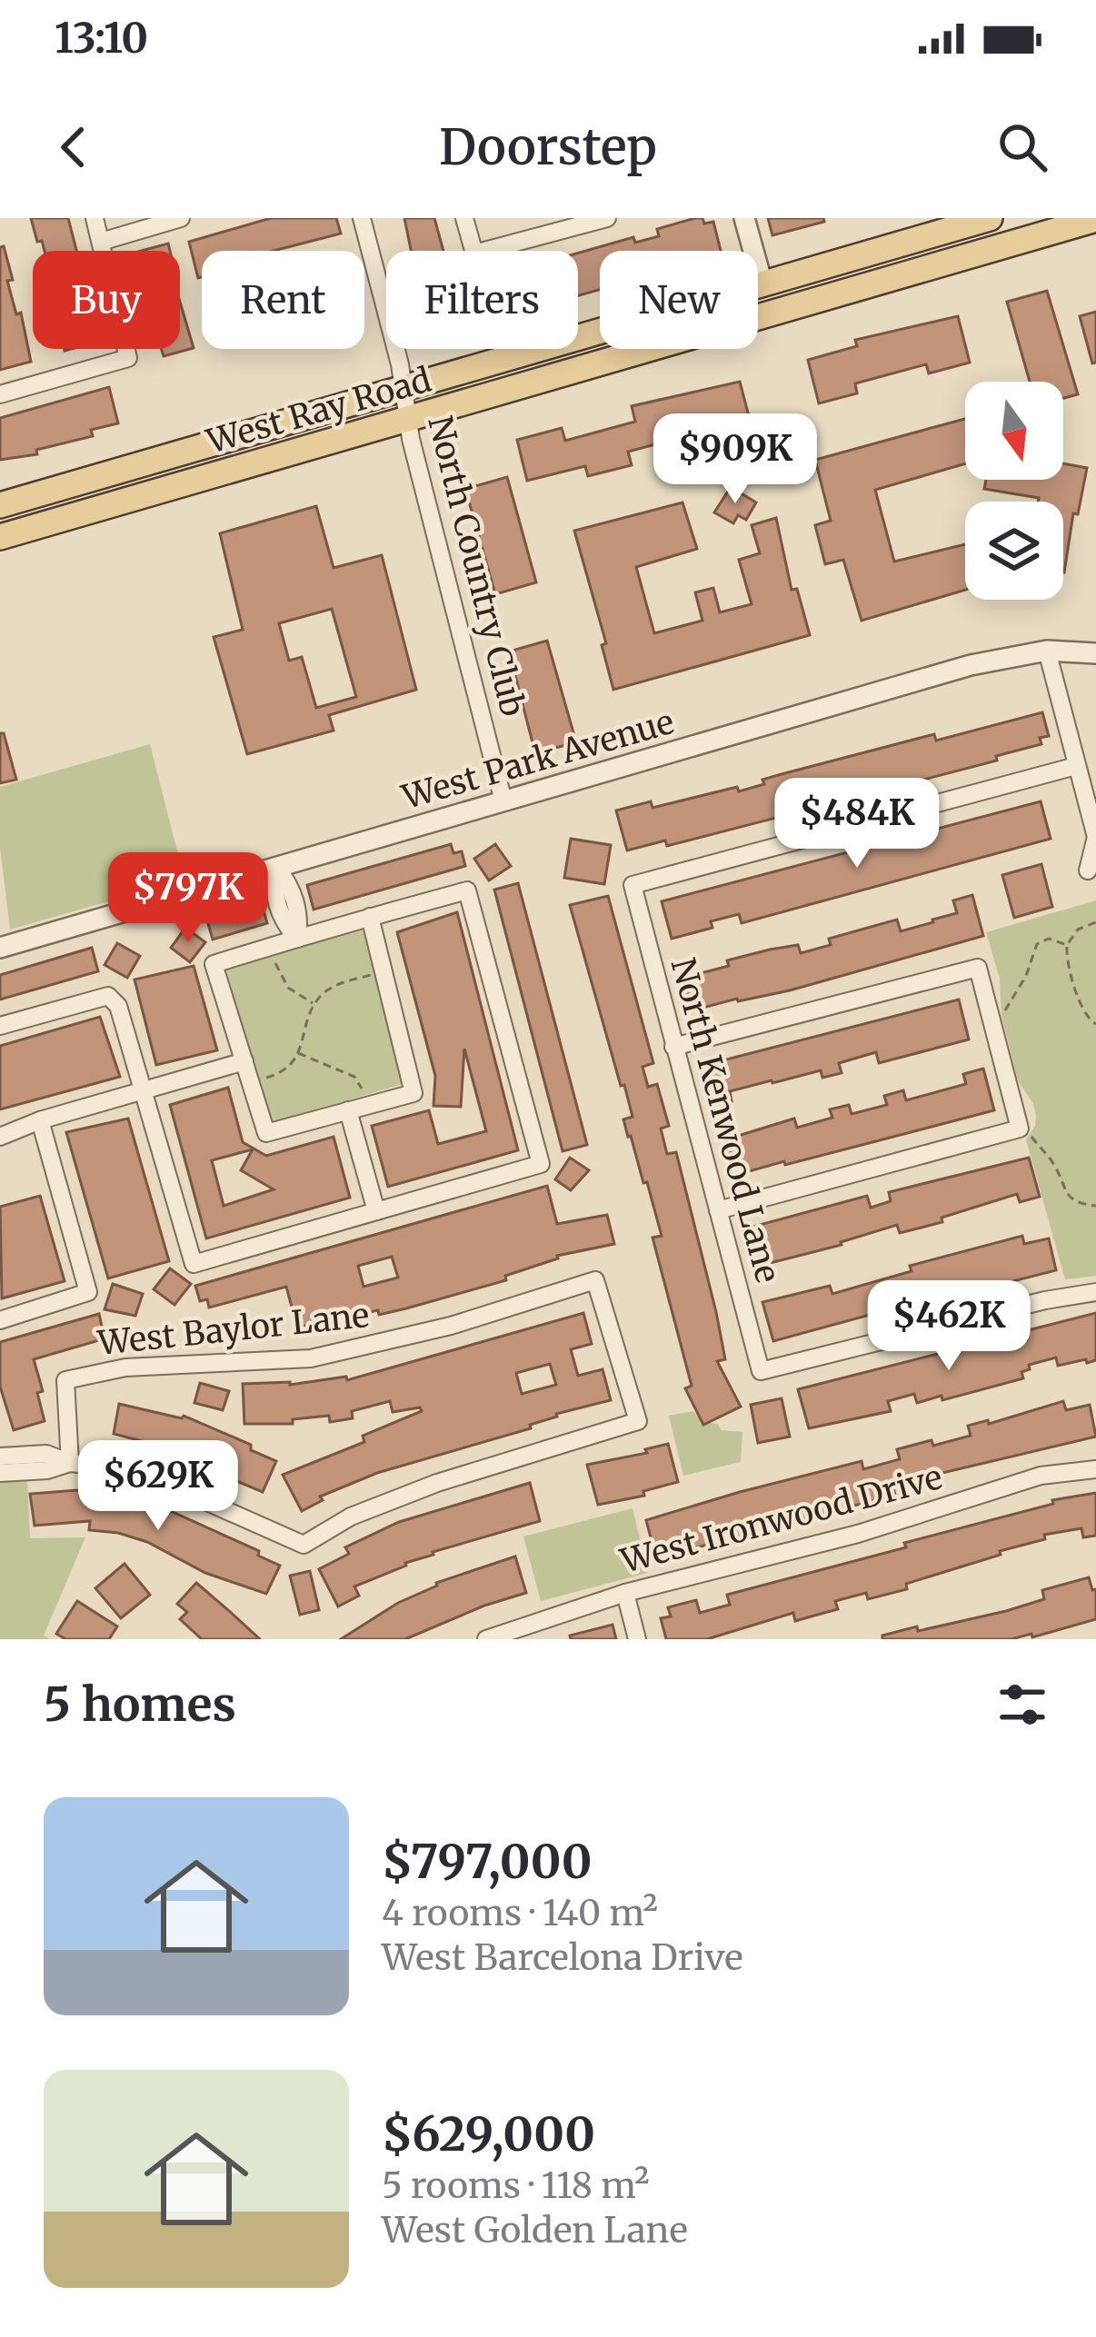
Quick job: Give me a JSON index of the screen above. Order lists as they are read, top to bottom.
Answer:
{
  "streets": {
    "main road": ["West Ray Road"],
    "street": [
      "North Country Club",
      "West Park Avenue",
      "North Kenwood Lane",
      "West Baylor Lane",
      "West Ironwood Drive"
    ]
  },
  "crossings": [
    ["West Ray Road", "North Country Club"],
    ["North Country Club", "West Park Avenue"]
  ],
  "north": "bottom",
  "page": {
    "status": "13:10",
    "header": "Doorstep",
    "chip": [
      "Buy",
      "Rent",
      "Filters",
      "New"
    ],
    "price": [
      "$909K",
      "$484K",
      "$797K",
      "$462K",
      "$629K"
    ],
    "heading": "5 homes",
    "list": [
      {
        "name": "$797,000",
        "note": "4 rooms · 140 m² · West Barcelona Drive"
      },
      {
        "name": "$629,000",
        "note": "5 rooms · 118 m² · West Golden Lane"
      }
    ]
  }
}
